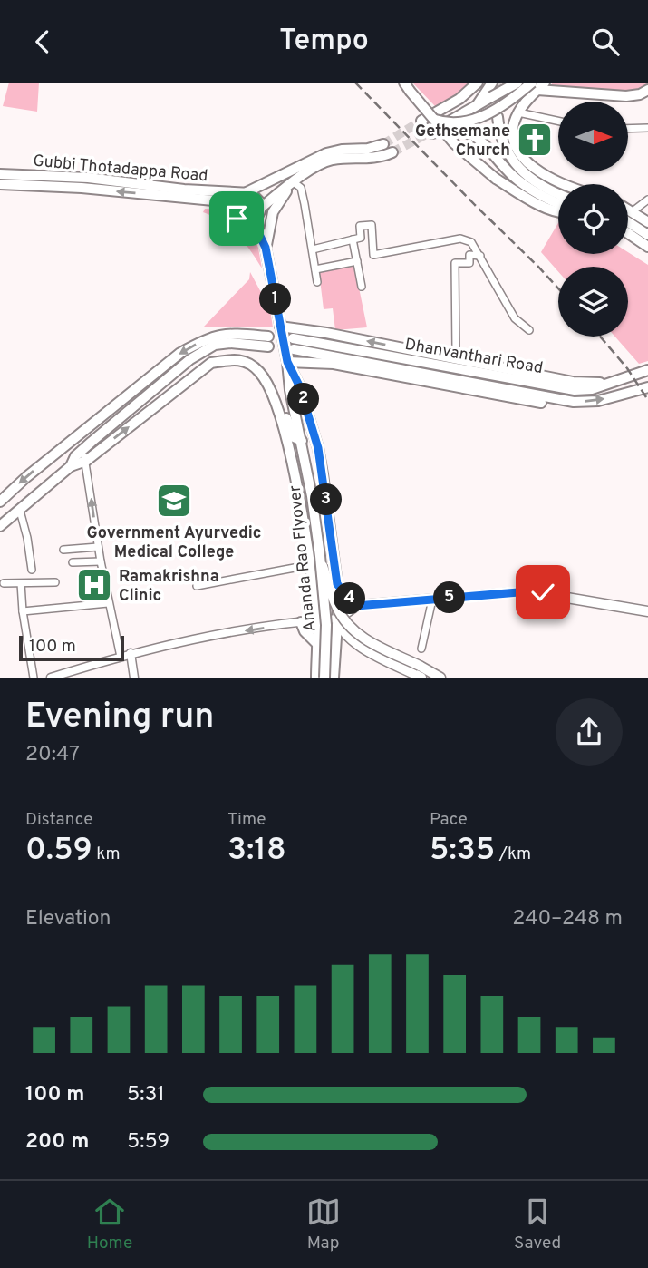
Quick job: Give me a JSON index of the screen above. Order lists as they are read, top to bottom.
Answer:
{
  "streets": {
    "main road": ["Gubbi Thotadappa Road", "Dhanvanthari Road", "Ananda Rao Flyover"]
  },
  "crossings": [
    ["Dhanvanthari Road", "Ananda Rao Flyover"]
  ],
  "places": {
    "church": ["Gethsemane Church"],
    "school or university": ["Government Ayurvedic Medical College"],
    "hospital": ["Ramakrishna Clinic"]
  },
  "scale_bar": "100 m",
  "north": "right",
  "page": {
    "header": "Tempo",
    "pins": [
      "1",
      "2",
      "3",
      "5",
      "4"
    ],
    "scale": "100 m",
    "heading": ["Evening run", "20:47"],
    "stats": [
      ["Distance", "0.59 km"],
      ["Time", "3:18"],
      ["Pace", "5:35 /km"]
    ],
    "chart": ["Elevation", "240–248 m"],
    "list": [
      {
        "name": "100 m",
        "note": "5:31"
      },
      {
        "name": "200 m",
        "note": "5:59"
      }
    ],
    "tabs": ["Home", "Map", "Saved"]
  }
}
